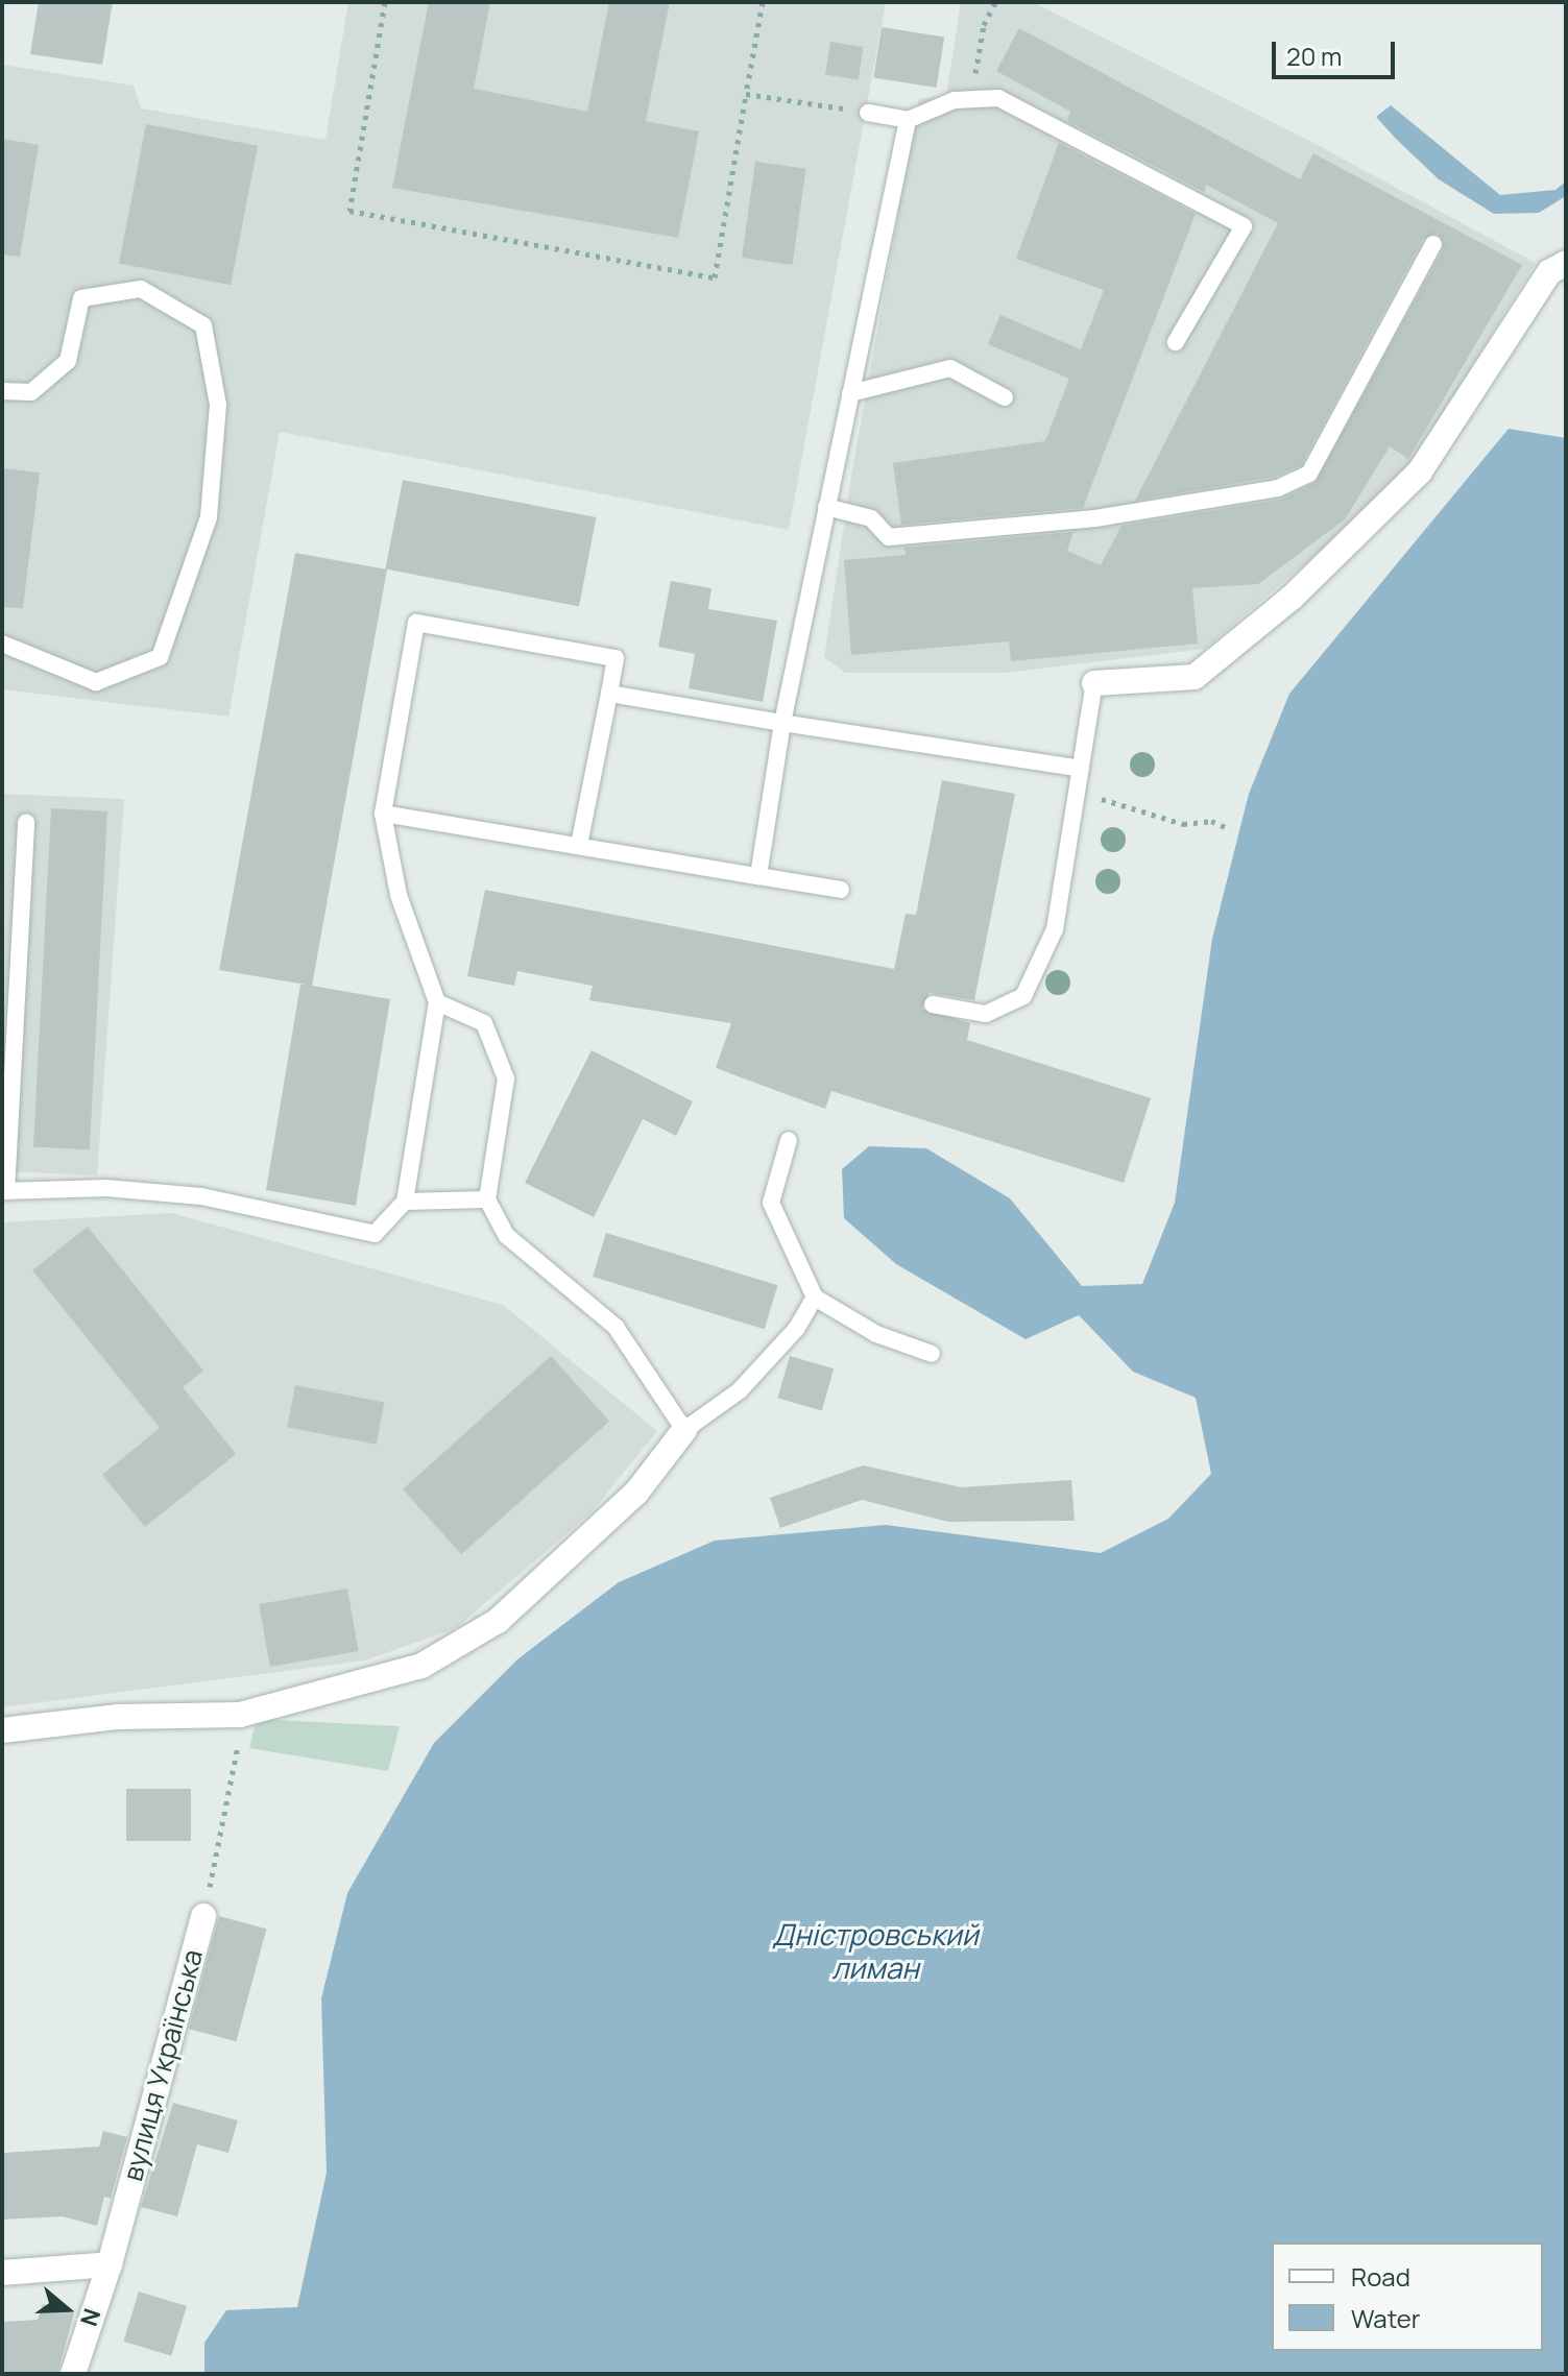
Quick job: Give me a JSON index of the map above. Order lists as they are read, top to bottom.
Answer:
{
  "streets": {
    "street": ["вулиця Українська"]
  },
  "water": ["Дністровський лиман"],
  "legend": ["Road", "Water"],
  "scale_bar": "20 m",
  "north": "right"
}
